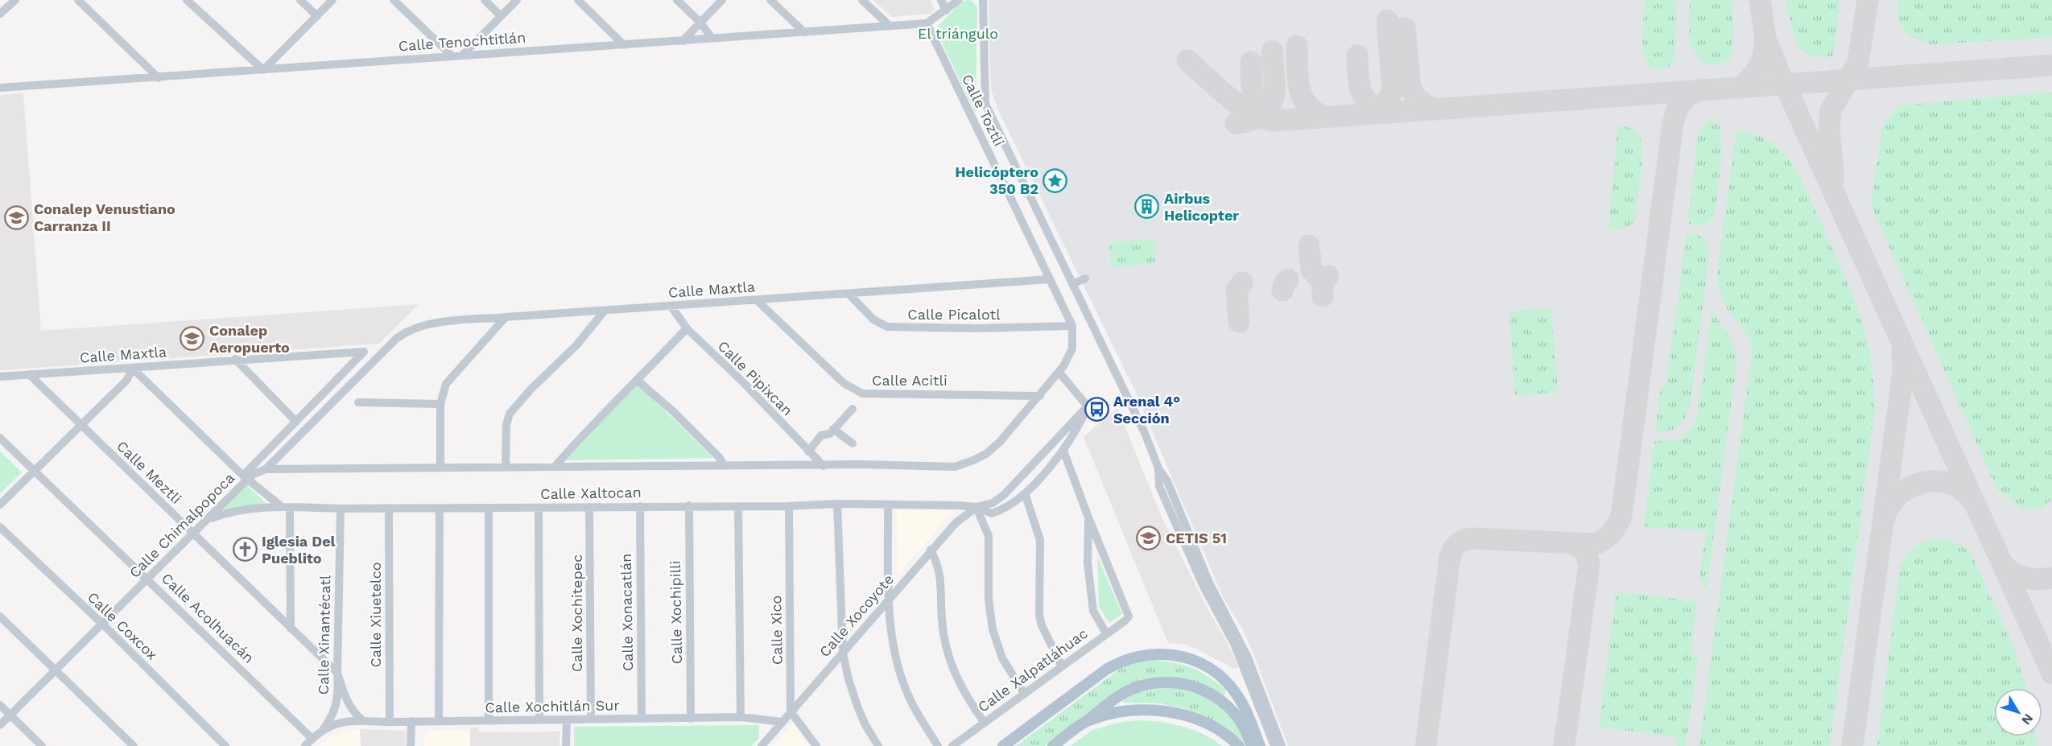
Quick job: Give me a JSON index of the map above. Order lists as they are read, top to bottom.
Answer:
{
  "streets": {
    "street": [
      "Calle Tenochtitlán",
      "Calle Toztli",
      "Calle Maxtla",
      "Calle Picalotl",
      "Calle Pipixcan",
      "Calle Acitli",
      "Calle Meztli",
      "Calle Xaltocan",
      "Calle Chimalpopoca",
      "Calle Xonacatlán",
      "Calle Xochipilli",
      "Calle Xochitepec",
      "Calle Xiuetelco",
      "Calle Xocoyote",
      "Calle Acolhuacán",
      "Calle Coxcox",
      "Calle Xico",
      "Calle Xinantécatl",
      "Calle Xalpatláhuac",
      "Calle Xochitlán Sur"
    ]
  },
  "crossings": [
    ["Calle Tenochtitlán", "Calle Toztli"],
    ["Calle Toztli", "Calle Maxtla"],
    ["Calle Toztli", "Calle Picalotl"],
    ["Calle Maxtla", "Calle Picalotl"],
    ["Calle Maxtla", "Calle Pipixcan"],
    ["Calle Maxtla", "Calle Acitli"],
    ["Calle Maxtla", "Calle Meztli"],
    ["Calle Maxtla", "Calle Chimalpopoca"],
    ["Calle Pipixcan", "Calle Xaltocan"],
    ["Calle Acitli", "Calle Xaltocan"],
    ["Calle Meztli", "Calle Chimalpopoca"],
    ["Calle Meztli", "Calle Xinantécatl"],
    ["Calle Meztli", "Calle Xochitlán Sur"],
    ["Calle Xaltocan", "Calle Chimalpopoca"],
    ["Calle Xaltocan", "Calle Xonacatlán"],
    ["Calle Xaltocan", "Calle Xochipilli"],
    ["Calle Xaltocan", "Calle Xochitepec"],
    ["Calle Xaltocan", "Calle Xiuetelco"],
    ["Calle Xaltocan", "Calle Xocoyote"],
    ["Calle Xaltocan", "Calle Xico"],
    ["Calle Xaltocan", "Calle Xinantécatl"],
    ["Calle Chimalpopoca", "Calle Acolhuacán"],
    ["Calle Chimalpopoca", "Calle Coxcox"],
    ["Calle Xonacatlán", "Calle Xochitlán Sur"],
    ["Calle Xochipilli", "Calle Xochitlán Sur"],
    ["Calle Xochitepec", "Calle Xochitlán Sur"],
    ["Calle Xiuetelco", "Calle Xochitlán Sur"],
    ["Calle Xocoyote", "Calle Xico"],
    ["Calle Xocoyote", "Calle Xochitlán Sur"],
    ["Calle Xinantécatl", "Calle Xochitlán Sur"]
  ],
  "parks": ["El triángulo"],
  "places": {
    "place": ["Helicóptero 350 B2"],
    "building": ["Airbus Helicopter"],
    "school or university": ["Conalep Venustiano Carranza II", "Conalep Aeropuerto", "CETIS 51"],
    "bus stop": ["Arenal 4° Sección"],
    "church": ["Iglesia Del Pueblito"]
  },
  "north": "bottom right"
}
